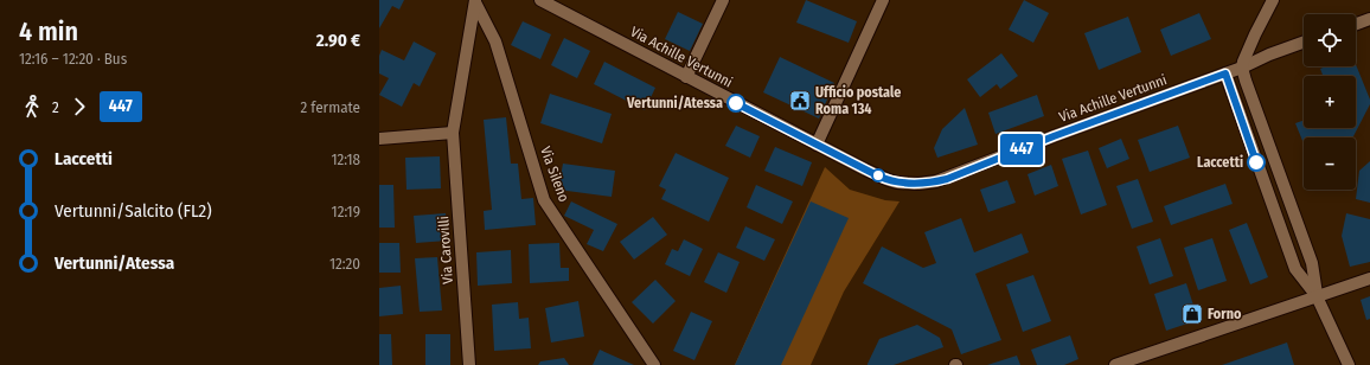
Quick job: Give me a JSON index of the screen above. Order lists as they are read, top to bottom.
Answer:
{
  "streets": {
    "street": ["Via Achille Vertunni", "Via Sileno", "Via Carovilli"]
  },
  "crossings": [
    ["Via Sileno", "Via Carovilli"]
  ],
  "places": {
    "public building": ["Ufficio postale Roma 134"],
    "other": ["Vertunni/Atessa", "Laccetti"],
    "shop": ["Forno"]
  },
  "lines": ["bus line 447"],
  "page": {
    "heading": ["4 min", "12:16 – 12:20 · Bus", "2.90 €"],
    "on_map": "447",
    "map_buttons": ["+", "−"],
    "legs": ["2", "447", "2 fermate"],
    "list": [
      {
        "name": "Laccetti",
        "value": "12:18"
      },
      {
        "name": "Vertunni/Salcito (FL2)",
        "value": "12:19"
      },
      {
        "name": "Vertunni/Atessa",
        "value": "12:20"
      }
    ]
  }
}
